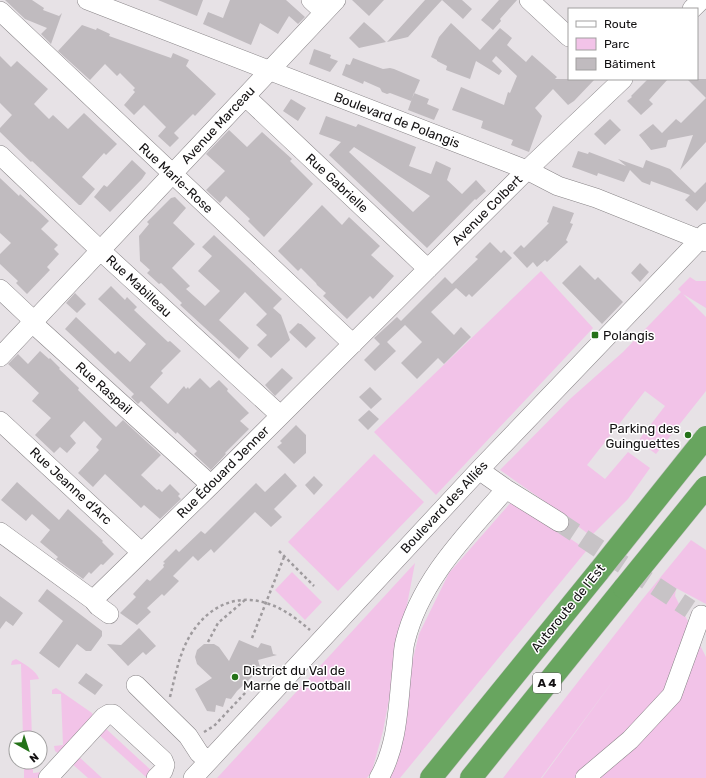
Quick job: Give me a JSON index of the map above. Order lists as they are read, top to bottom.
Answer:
{
  "streets": {
    "highway": ["Autoroute de l’Est", "A 4"],
    "street": [
      "Boulevard de Polangis",
      "Avenue Marceau",
      "Rue Marie-Rose",
      "Rue Gabrielle",
      "Avenue Colbert",
      "Rue Mabilleau",
      "Rue Raspail",
      "Rue Édouard Jenner",
      "Rue Jeanne d'Arc",
      "Boulevard des Alliés"
    ]
  },
  "crossings": [
    ["Boulevard de Polangis", "Avenue Marceau"],
    ["Boulevard de Polangis", "Avenue Colbert"],
    ["Boulevard de Polangis", "Boulevard des Alliés"],
    ["Avenue Marceau", "Rue Marie-Rose"],
    ["Avenue Marceau", "Rue Gabrielle"],
    ["Avenue Marceau", "Rue Mabilleau"],
    ["Avenue Marceau", "Rue Raspail"],
    ["Rue Marie-Rose", "Avenue Colbert"],
    ["Rue Marie-Rose", "Rue Édouard Jenner"],
    ["Rue Gabrielle", "Avenue Colbert"],
    ["Avenue Colbert", "Rue Édouard Jenner"],
    ["Rue Mabilleau", "Rue Édouard Jenner"],
    ["Rue Raspail", "Rue Édouard Jenner"],
    ["Rue Édouard Jenner", "Rue Jeanne d'Arc"]
  ],
  "places": {
    "transit": ["Polangis"],
    "other": ["Parking des Guinguettes", "District du Val de Marne de Football"]
  },
  "legend": ["Route", "Parc", "Bâtiment"],
  "north": "bottom right"
}
